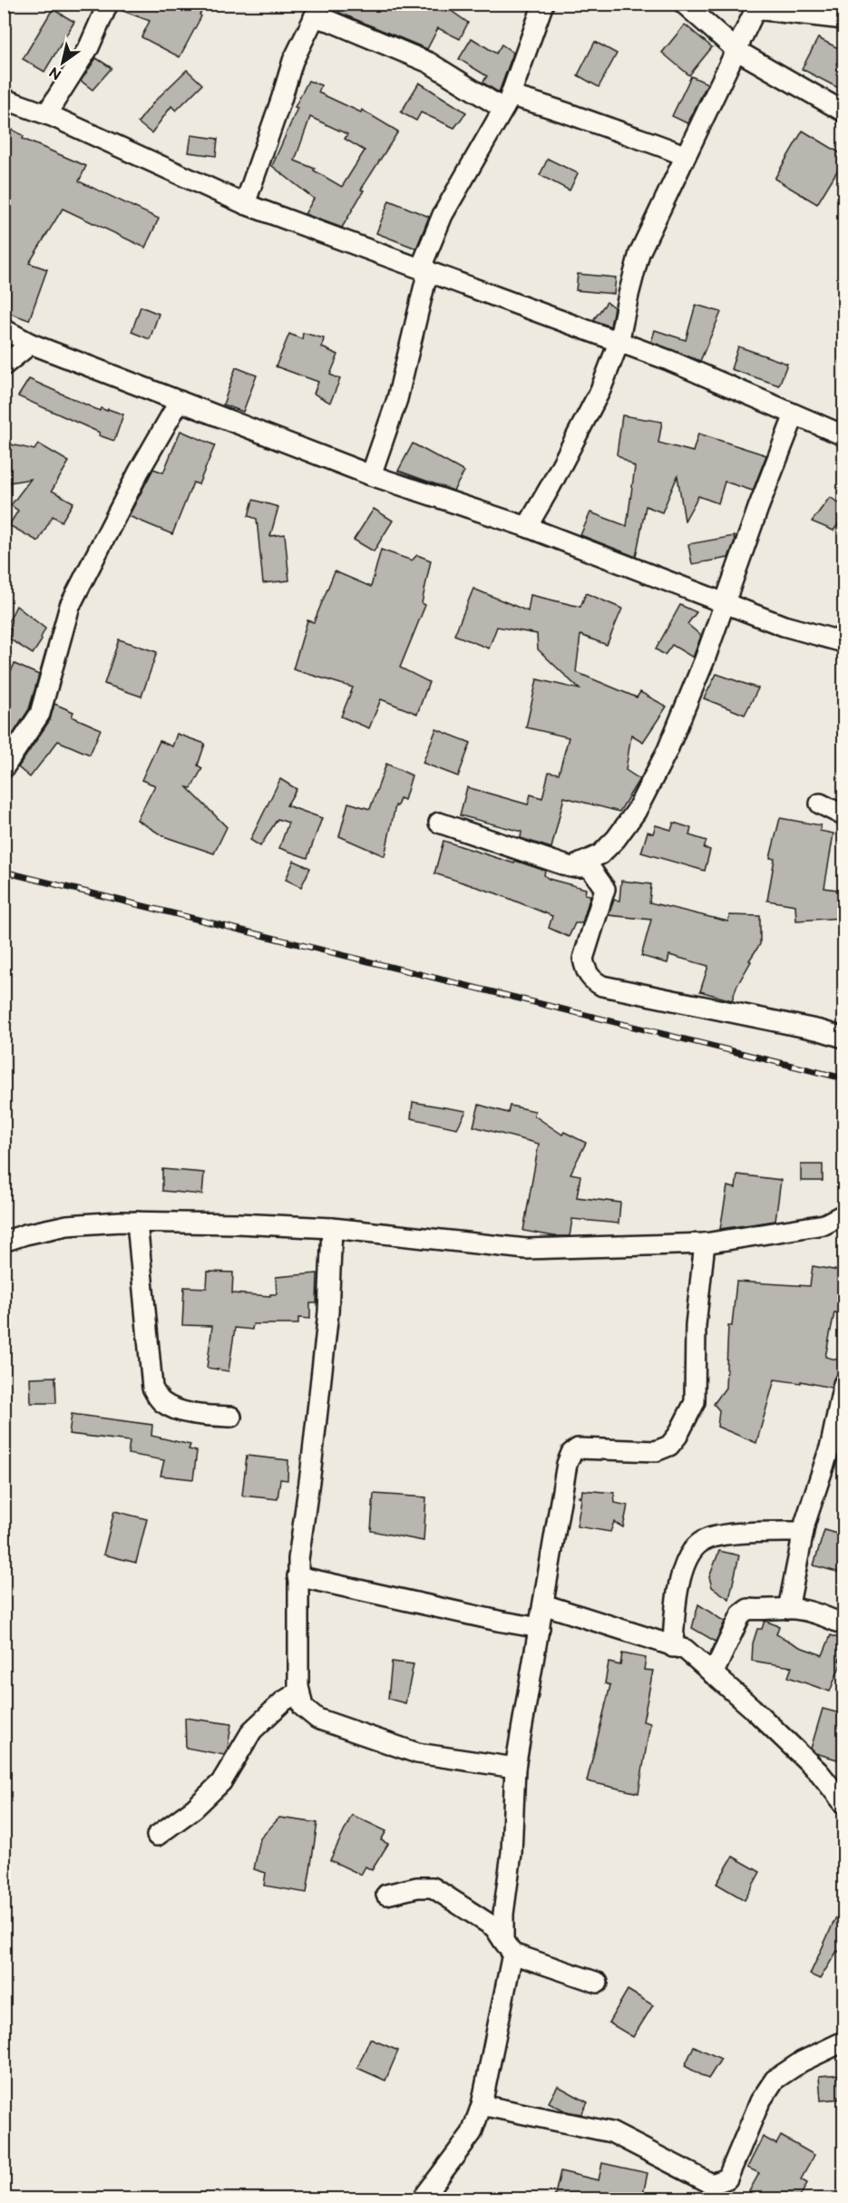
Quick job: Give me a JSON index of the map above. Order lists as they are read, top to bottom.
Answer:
{
  "north": "bottom left"
}
